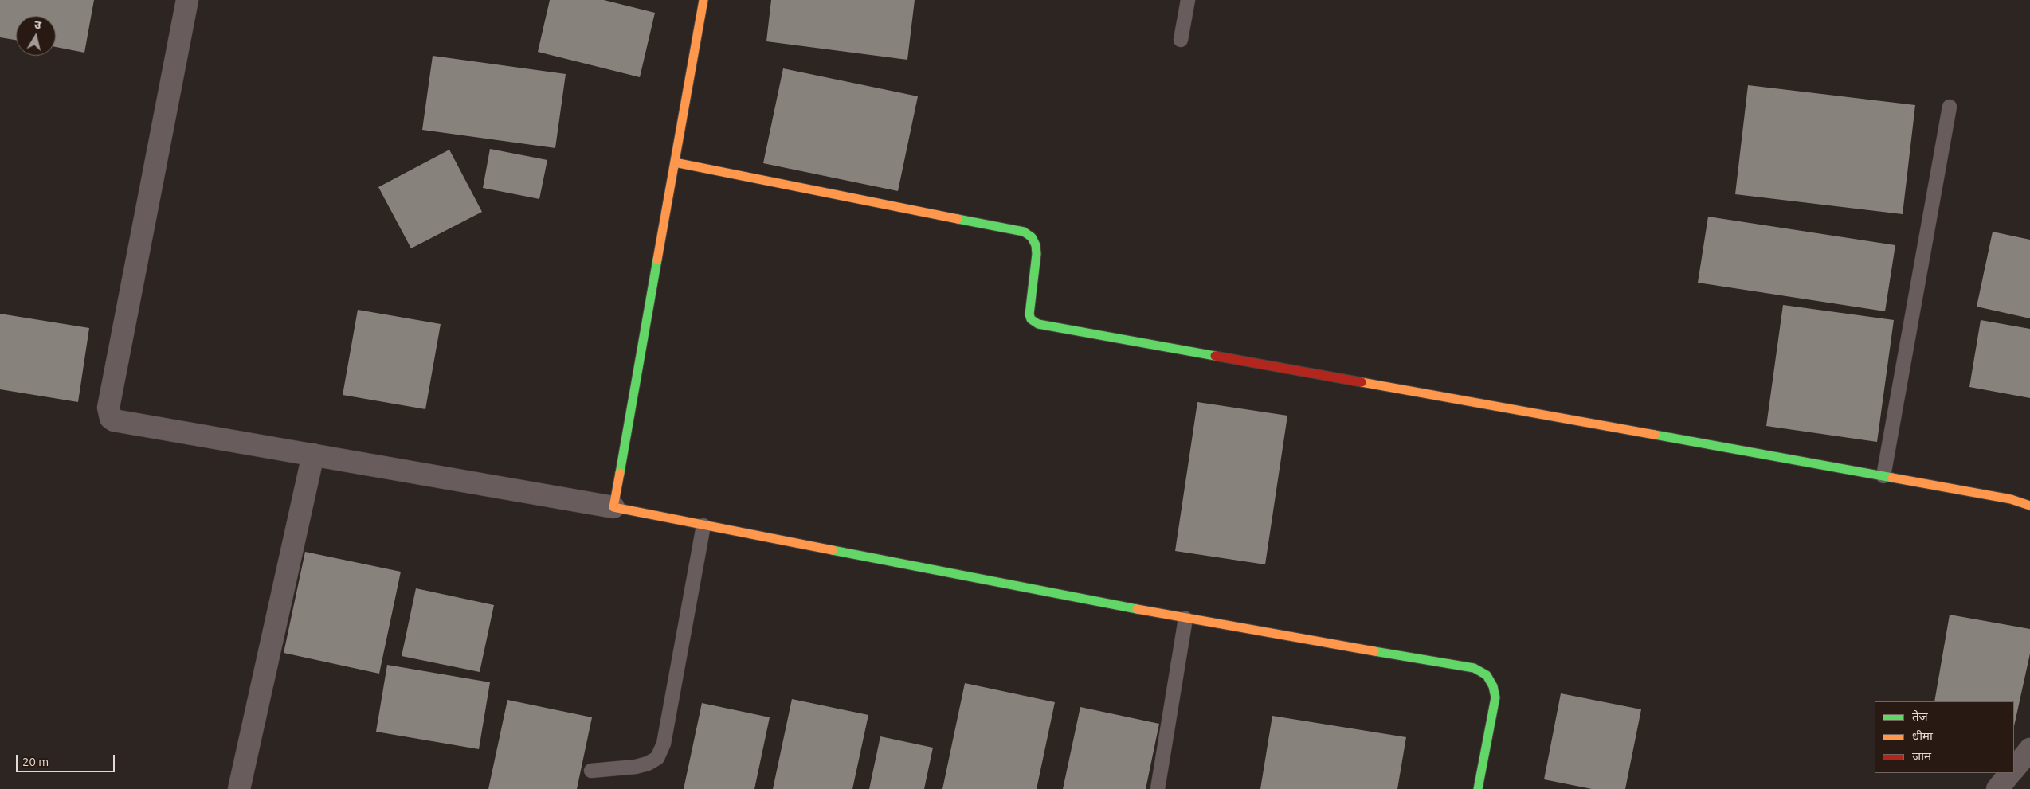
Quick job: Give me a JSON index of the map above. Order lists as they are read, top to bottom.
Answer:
{
  "legend": ["तेज़", "धीमा", "जाम"],
  "scale_bar": "20 m",
  "north": "top"
}
